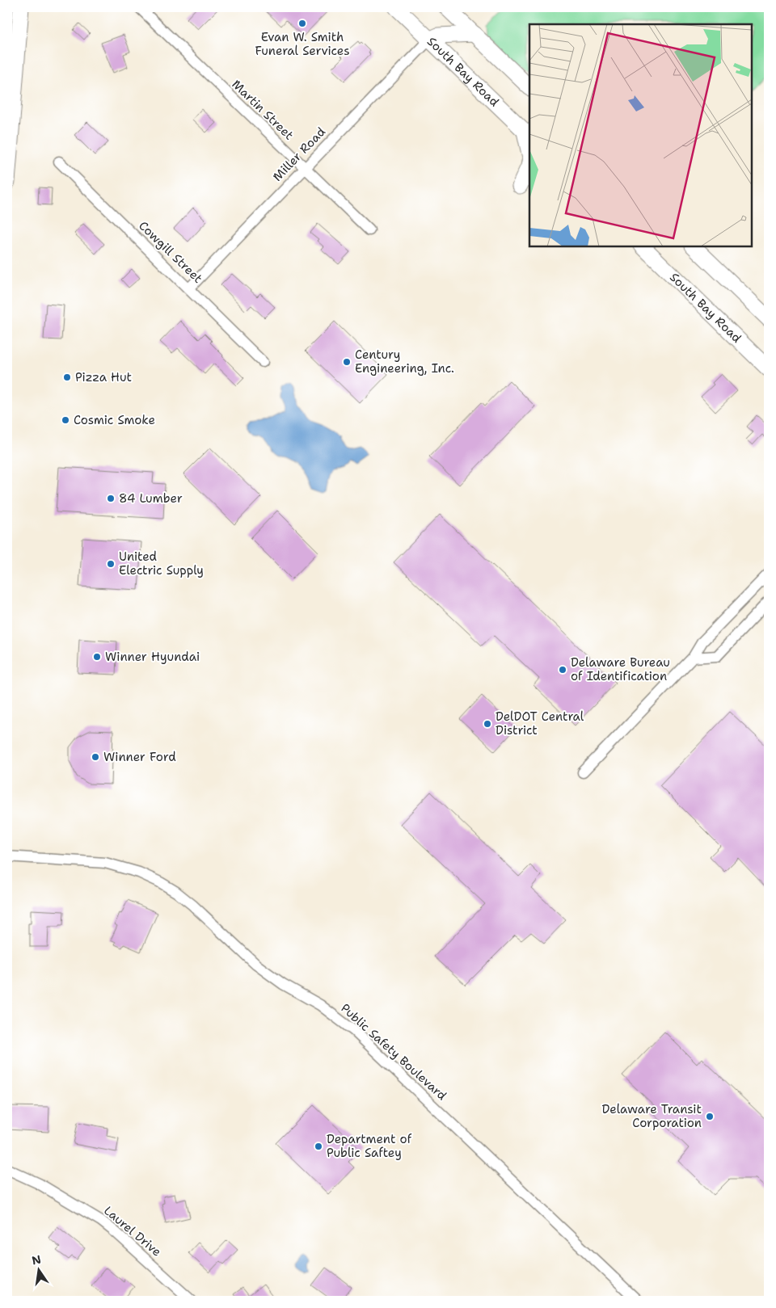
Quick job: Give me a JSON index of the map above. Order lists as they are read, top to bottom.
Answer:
{
  "streets": {
    "highway": ["South Bay Road"],
    "street": [
      "Martin Street",
      "Miller Road",
      "Cowgill Street",
      "Public Safety Boulevard",
      "Laurel Drive"
    ]
  },
  "crossings": [
    ["South Bay Road", "Miller Road"],
    ["Martin Street", "Miller Road"],
    ["Miller Road", "Cowgill Street"]
  ],
  "places": [
    "Evan W. Smith Funeral Services",
    "Century Engineering, Inc.",
    "Pizza Hut",
    "Cosmic Smoke",
    "84 Lumber",
    "United Electric Supply",
    "Winner Hyundai",
    "Delaware Bureau of Identification",
    "DelDOT Central District",
    "Winner Ford",
    "Delaware Transit Corporation",
    "Department of Public Saftey"
  ],
  "north": "top"
}
